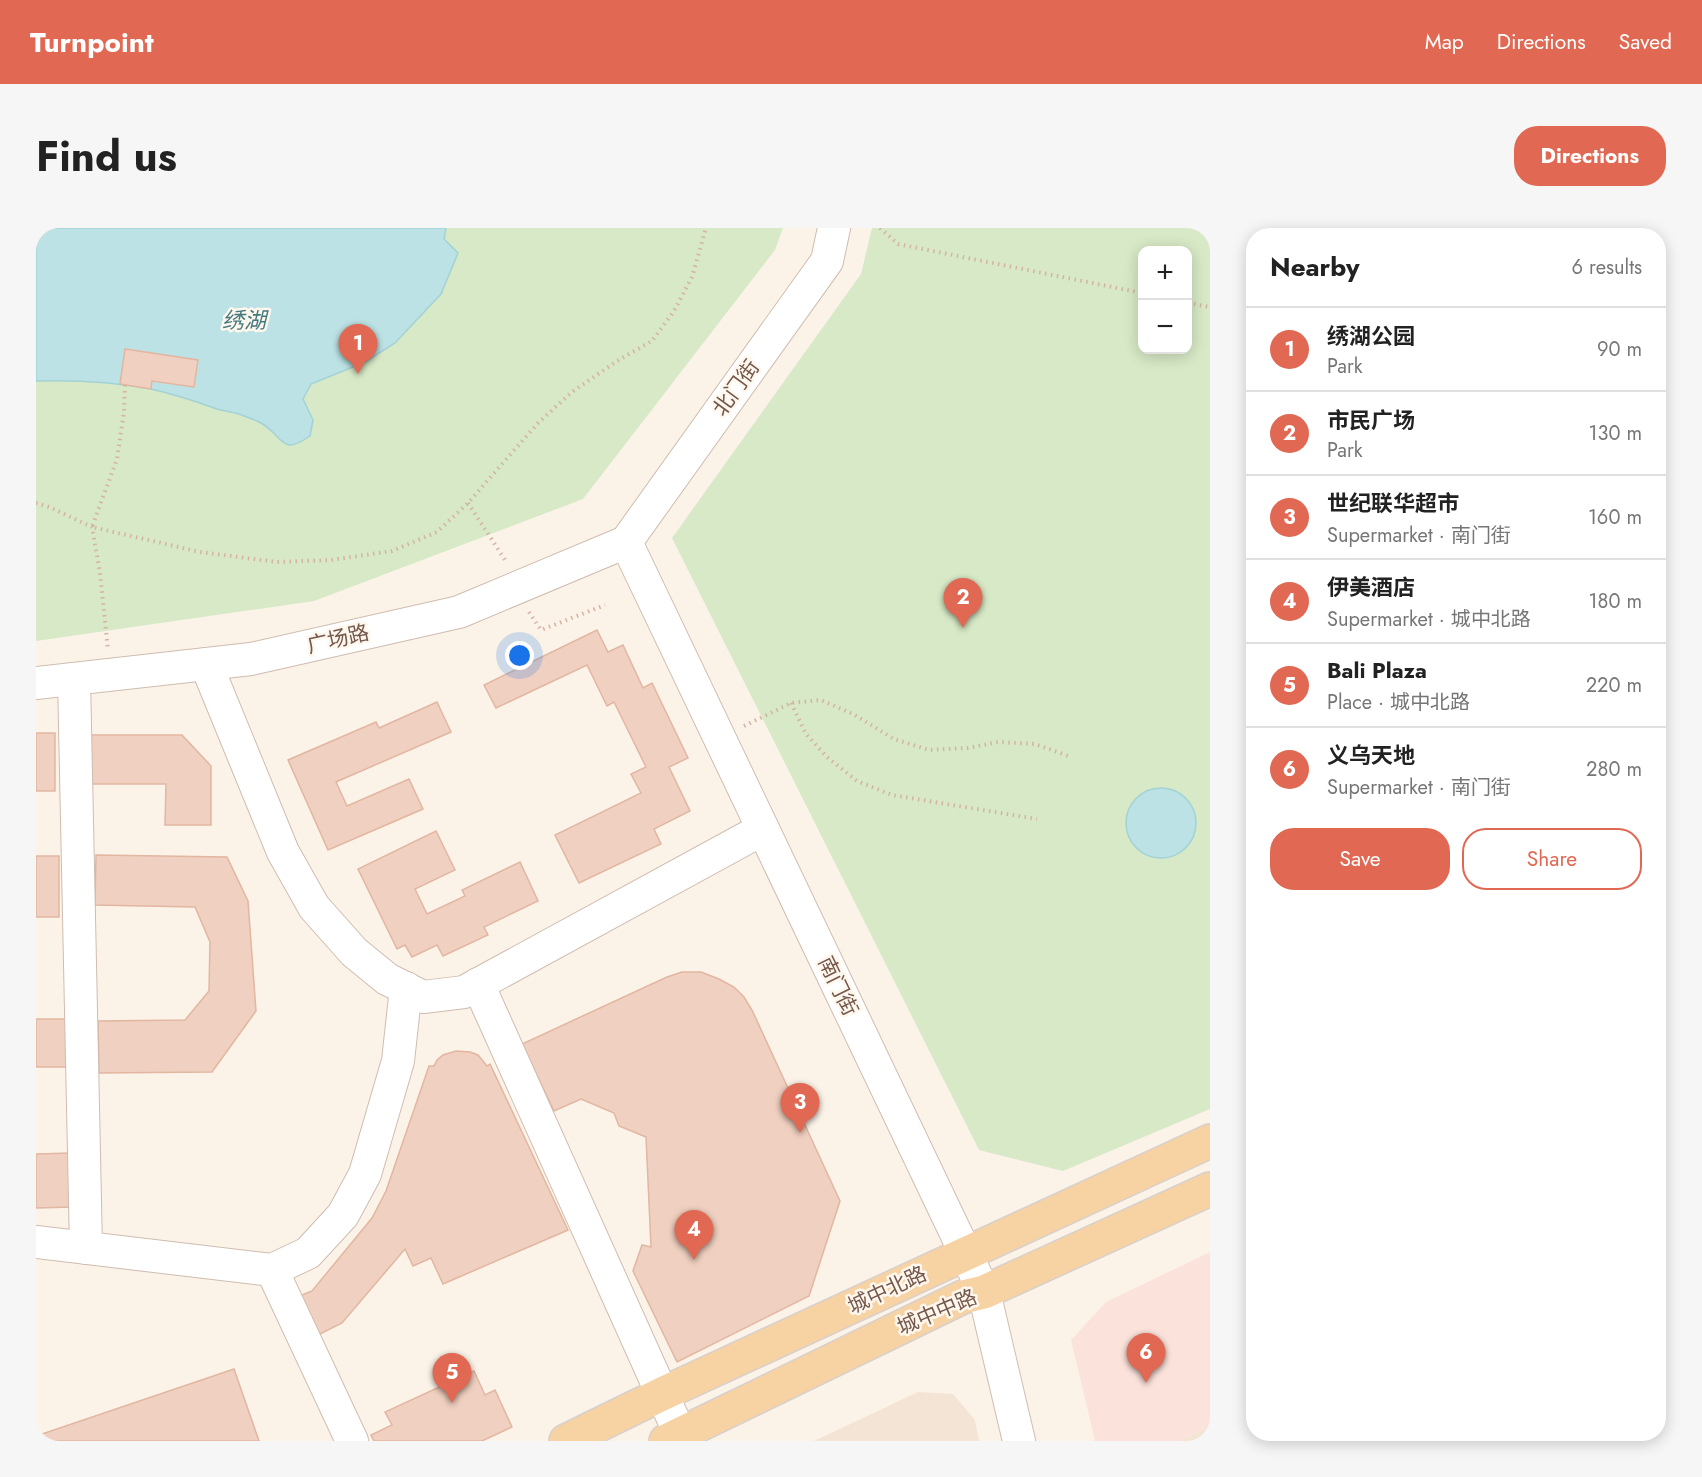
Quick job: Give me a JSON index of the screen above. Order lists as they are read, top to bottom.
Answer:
{
  "streets": {
    "main road": ["城中北路", "城中中路"],
    "street": ["北门街", "广场路", "南门街"]
  },
  "crossings": [
    ["北门街", "广场路"],
    ["北门街", "南门街"],
    ["广场路", "南门街"],
    ["南门街", "城中北路"],
    ["南门街", "城中中路"]
  ],
  "water": ["绣湖"],
  "page": {
    "header": "Turnpoint",
    "nav": ["Map", "Directions", "Saved"],
    "title": "Find us",
    "buttons": [
      "Directions",
      ["Save", "Share"]
    ],
    "heading": ["Nearby", "6 results"],
    "map_buttons": ["+", "−"],
    "list": [
      {
        "mark": "1",
        "name": "绣湖公园",
        "note": "Park",
        "value": "90 m"
      },
      {
        "mark": "2",
        "name": "市民广场",
        "note": "Park",
        "value": "130 m"
      },
      {
        "mark": "3",
        "name": "世纪联华超市",
        "note": "Supermarket · 南门街",
        "value": "160 m"
      },
      {
        "mark": "4",
        "name": "伊美酒店",
        "note": "Supermarket · 城中北路",
        "value": "180 m"
      },
      {
        "mark": "5",
        "name": "Bali Plaza",
        "note": "Place · 城中北路",
        "value": "220 m"
      },
      {
        "mark": "6",
        "name": "义乌天地",
        "note": "Supermarket · 南门街",
        "value": "280 m"
      }
    ],
    "pins": [
      "1",
      "2",
      "3",
      "4",
      "6",
      "5"
    ]
  }
}
